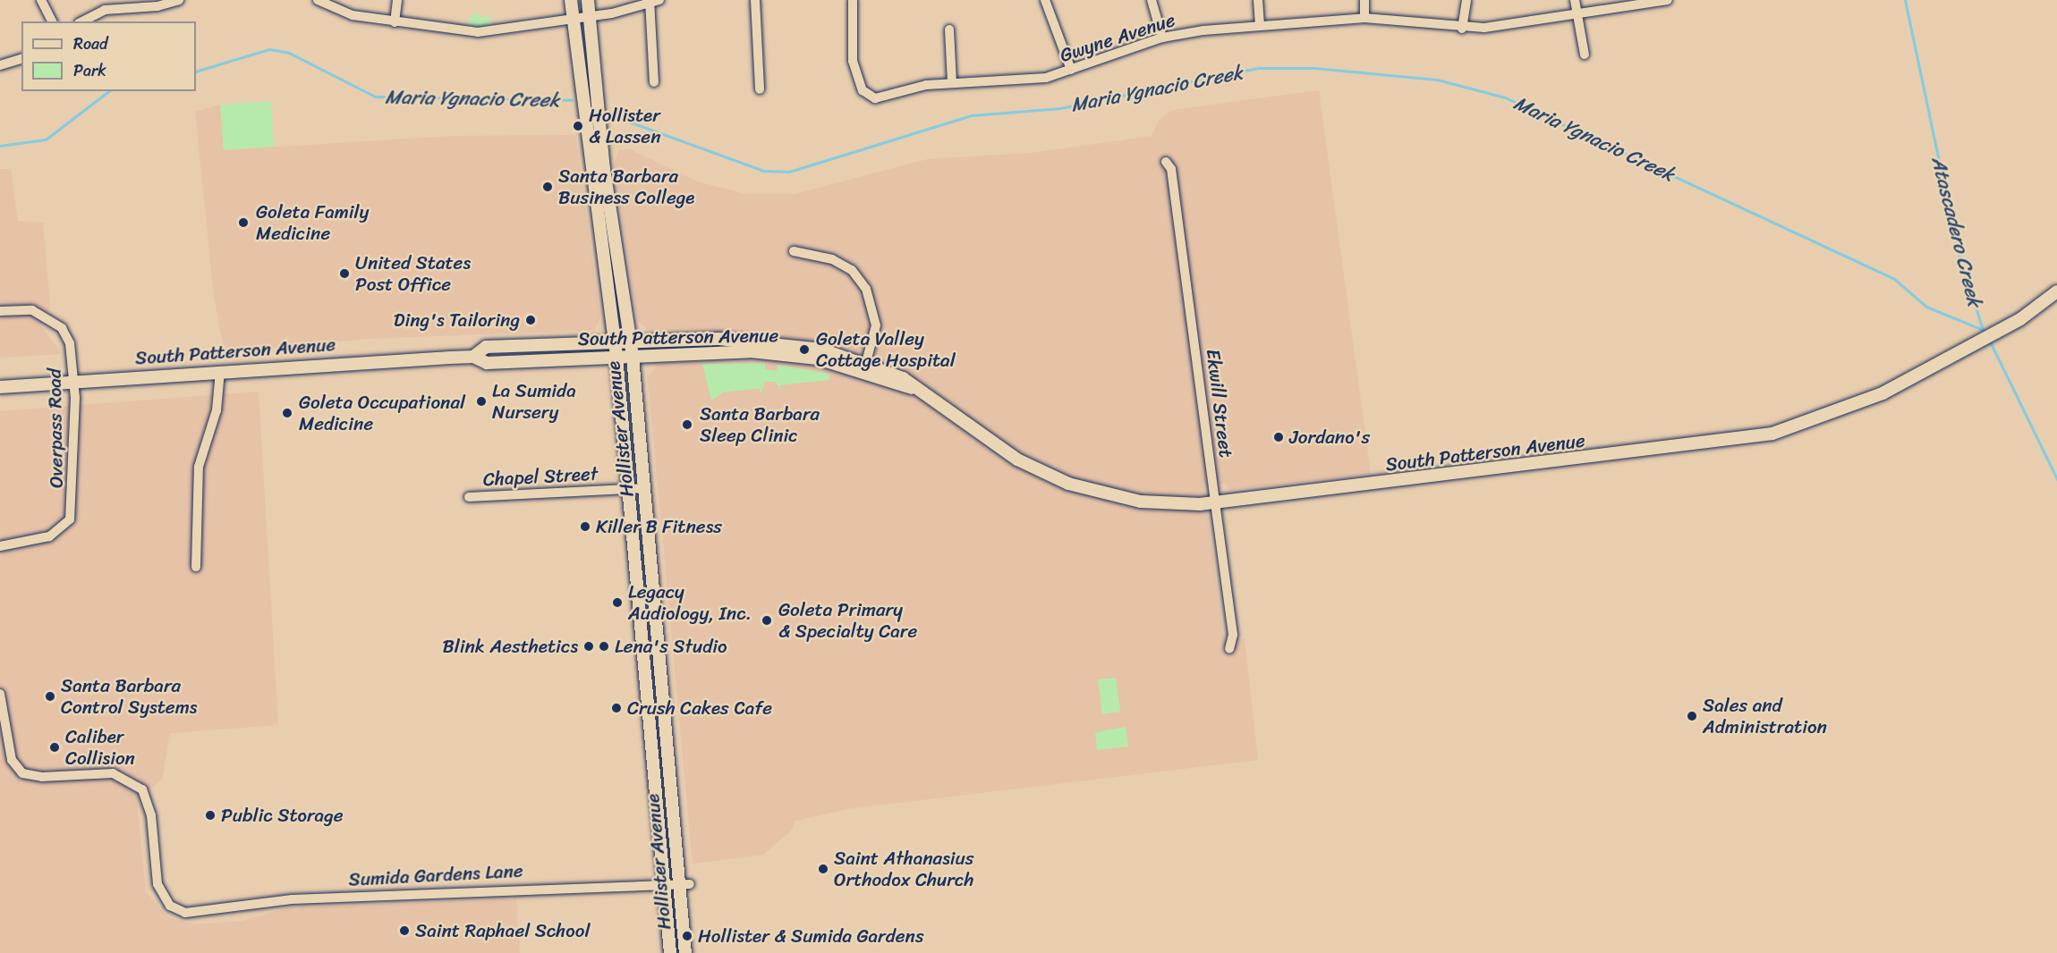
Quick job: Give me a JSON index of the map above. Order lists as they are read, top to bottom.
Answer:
{
  "streets": {
    "main road": ["South Patterson Avenue", "Hollister Avenue"],
    "street": [
      "Gwyne Avenue",
      "Ekwill Street",
      "Overpass Road",
      "Chapel Street",
      "Sumida Gardens Lane"
    ]
  },
  "crossings": [
    ["South Patterson Avenue", "Ekwill Street"],
    ["South Patterson Avenue", "Overpass Road"],
    ["South Patterson Avenue", "Hollister Avenue"],
    ["Hollister Avenue", "Chapel Street"],
    ["Hollister Avenue", "Sumida Gardens Lane"]
  ],
  "water": ["Maria Ygnacio Creek", "Atascadero Creek"],
  "places": [
    "Hollister & Lassen",
    "Santa Barbara Business College",
    "Goleta Family Medicine",
    "United States Post Office",
    "Ding's Tailoring",
    "Goleta Valley Cottage Hospital",
    "La Sumida Nursery",
    "Goleta Occupational Medicine",
    "Santa Barbara Sleep Clinic",
    "Jordano's",
    "Killer B Fitness",
    "Legacy Audiology, Inc.",
    "Goleta Primary & Specialty Care",
    "Blink Aesthetics",
    "Lena's Studio",
    "Santa Barbara Control Systems",
    "Crush Cakes Cafe",
    "Sales and Administration",
    "Caliber Collision",
    "Public Storage",
    "Saint Athanasius Orthodox Church",
    "Saint Raphael School",
    "Hollister & Sumida Gardens"
  ],
  "legend": ["Road", "Park"]
}
